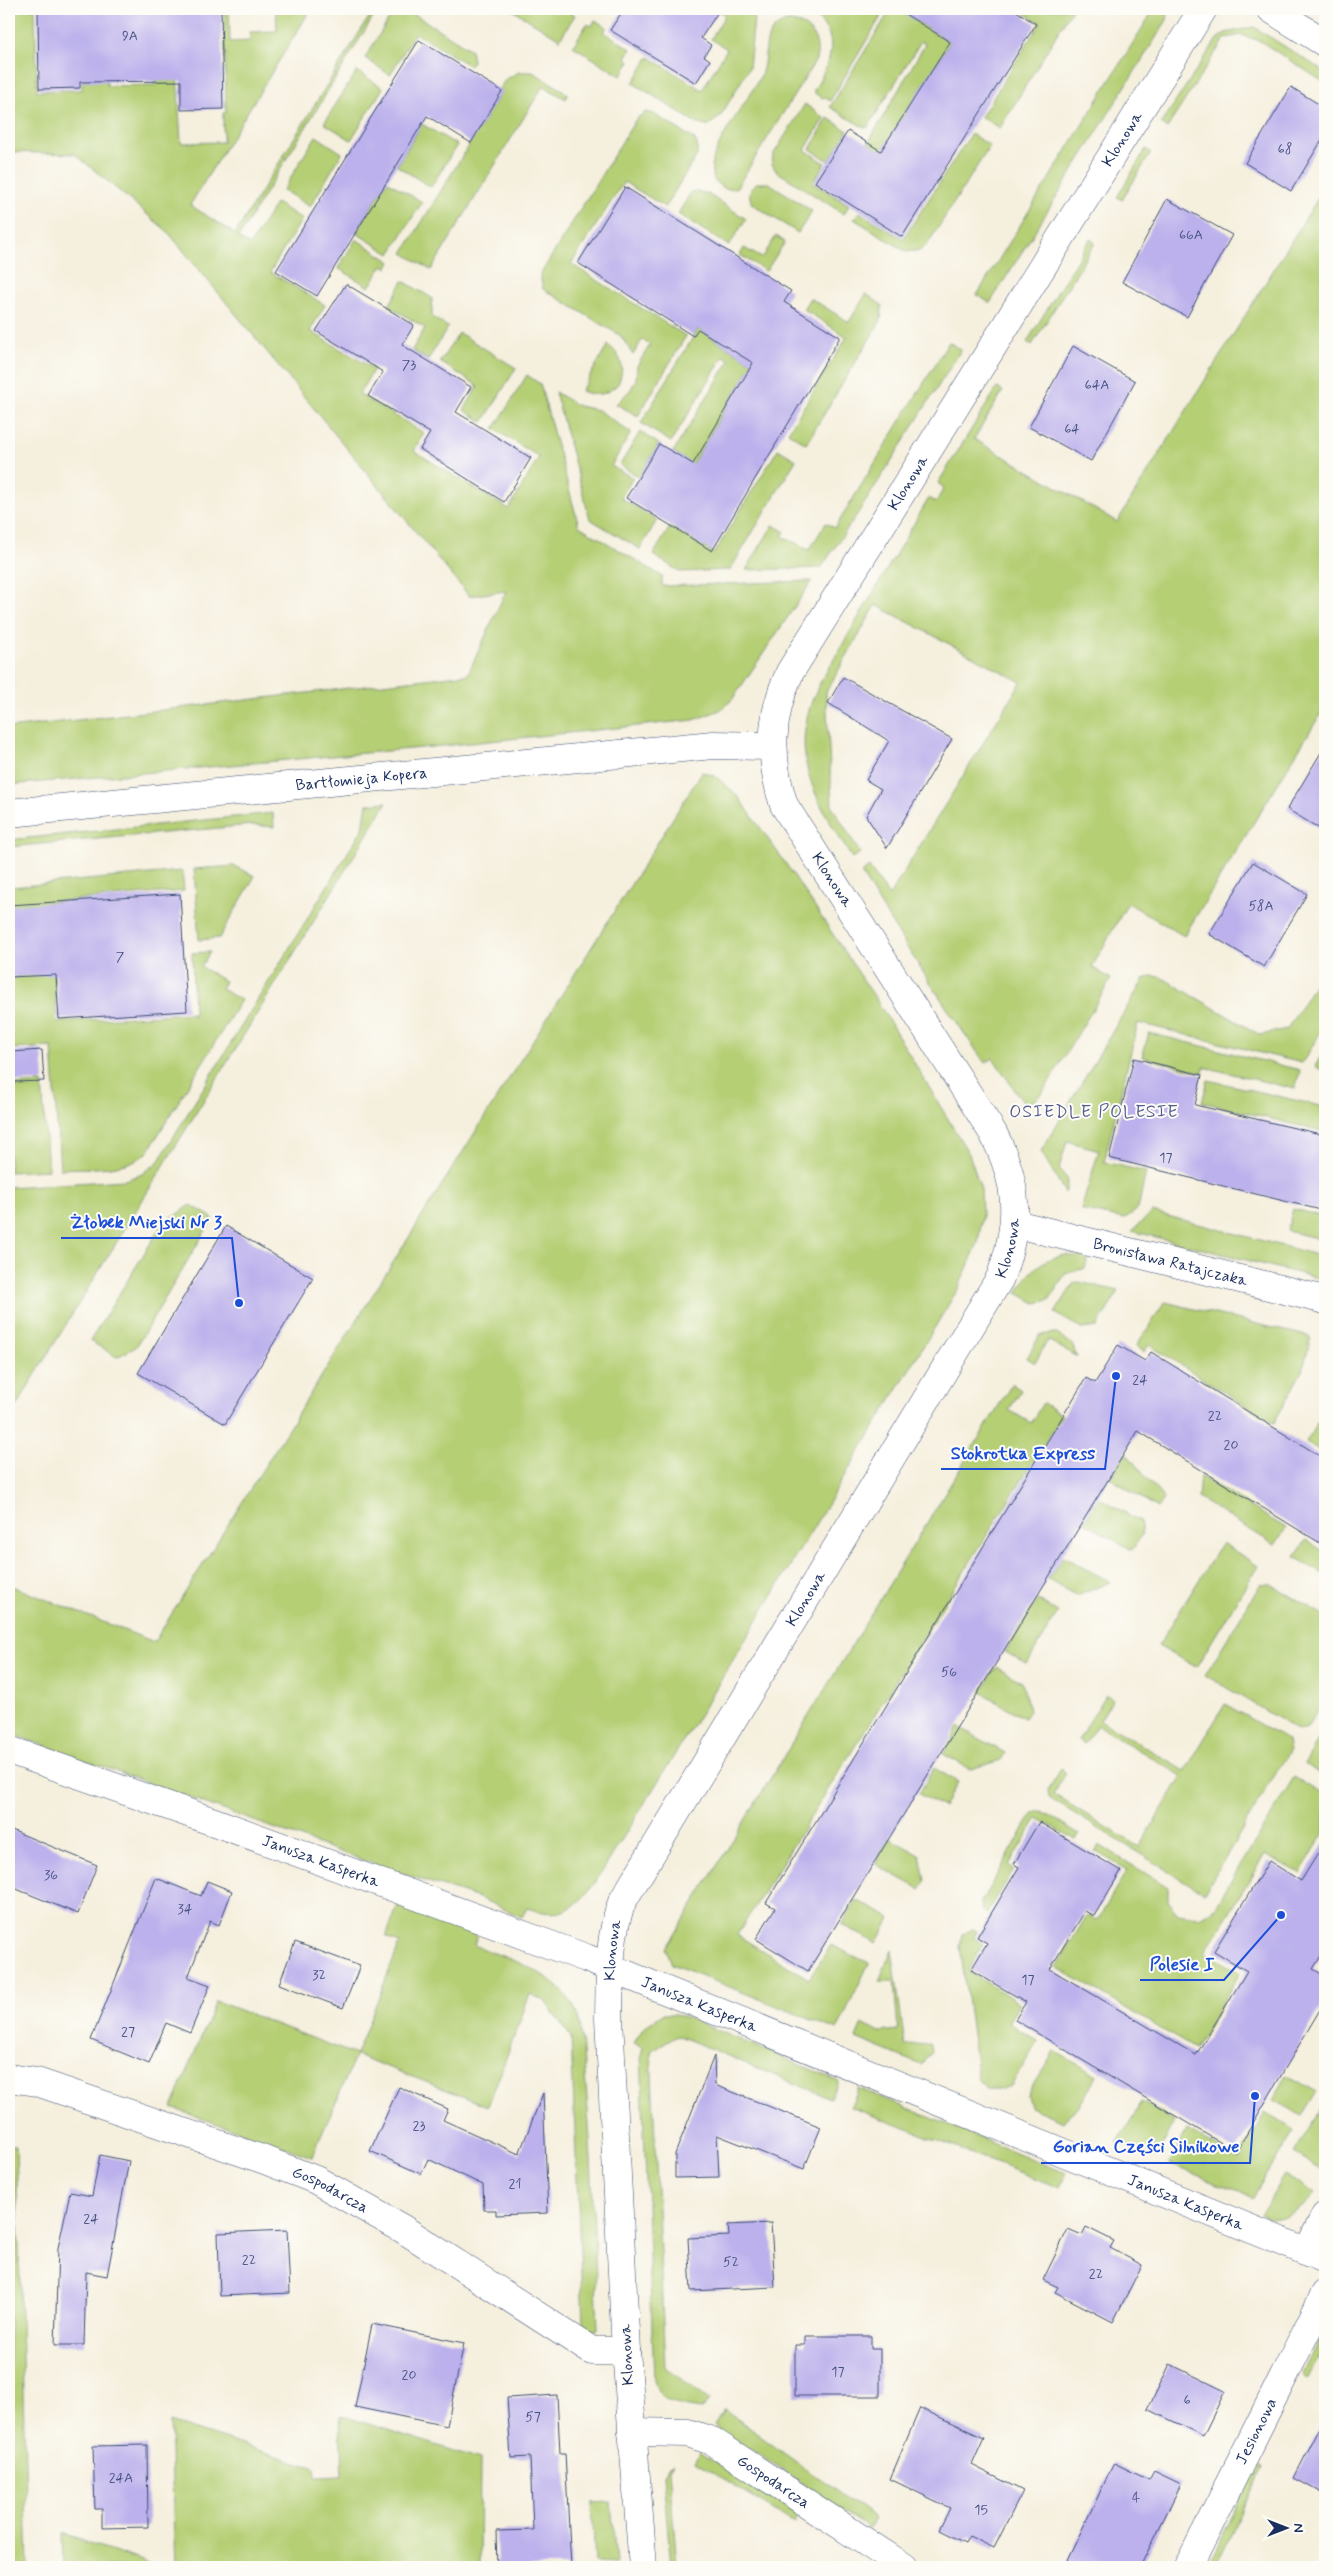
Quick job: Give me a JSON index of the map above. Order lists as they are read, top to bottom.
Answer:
{
  "streets": {
    "street": [
      "Klonowa",
      "Bartłomieja Kopera",
      "Bronisława Ratajczaka",
      "Janusza Kasperka",
      "Gospodarcza",
      "Jesionowa"
    ]
  },
  "crossings": [
    ["Klonowa", "Bartłomieja Kopera"],
    ["Klonowa", "Bronisława Ratajczaka"],
    ["Klonowa", "Janusza Kasperka"],
    ["Klonowa", "Gospodarcza"]
  ],
  "districts": ["OSIEDLE POLESIE"],
  "places": [
    "Żłobek Miejski Nr 3",
    "Stokrotka Express",
    "Polesie I",
    "Gorian Części Silnikowe"
  ],
  "house_numbers": [
    "9A",
    "68",
    "66A",
    "73",
    "64A",
    "64",
    "58A",
    "7",
    "17",
    "24",
    "22",
    "20",
    "56",
    "36",
    "34",
    "32",
    "17",
    "27",
    "23",
    "21",
    "24",
    "22",
    "52",
    "22",
    "17",
    "20",
    "6",
    "57",
    "24A",
    "4",
    "15"
  ],
  "north": "right"
}
